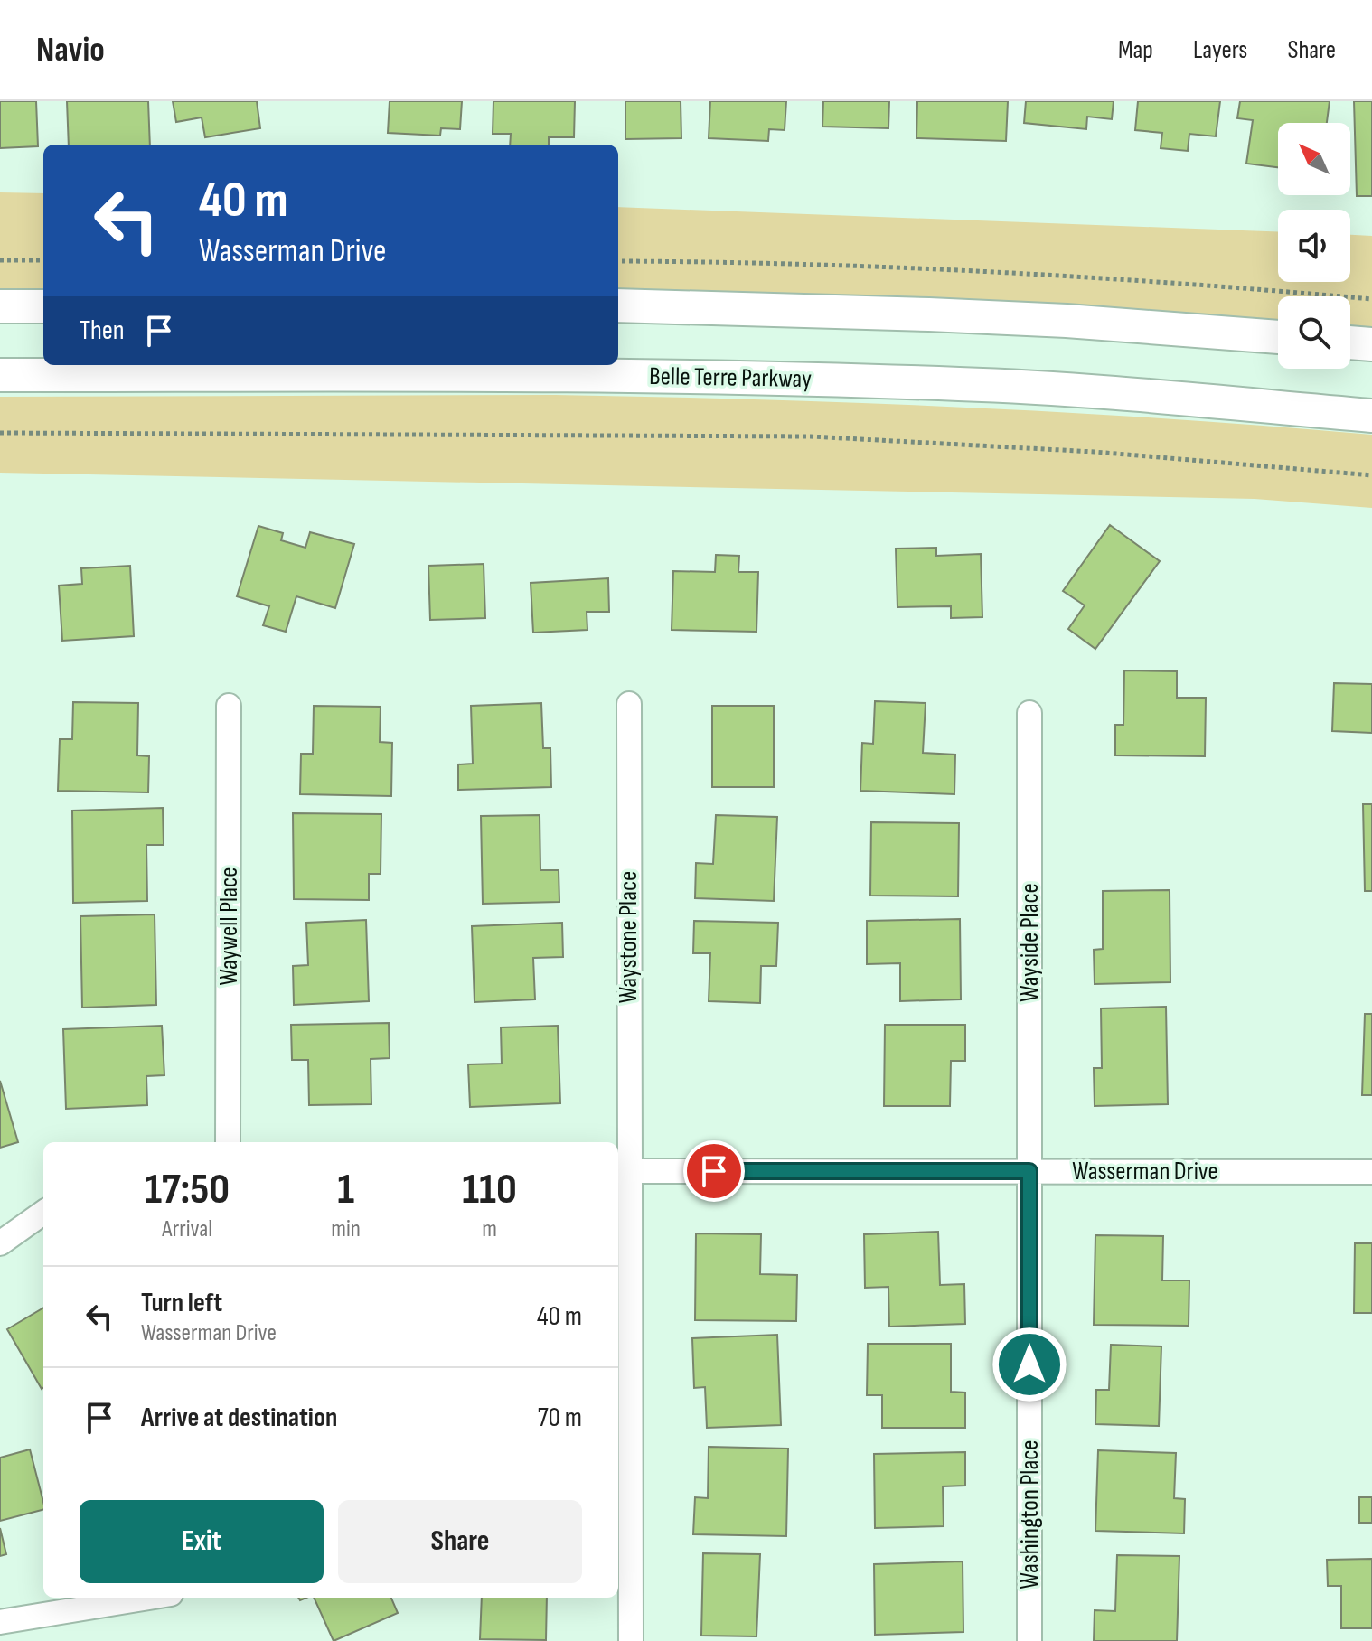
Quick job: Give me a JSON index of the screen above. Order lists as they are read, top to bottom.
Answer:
{
  "streets": {
    "main road": ["Belle Terre Parkway"],
    "street": [
      "Waywell Place",
      "Waystone Place",
      "Wayside Place",
      "Wasserman Drive",
      "Washington Place"
    ]
  },
  "crossings": [
    ["Waystone Place", "Wasserman Drive"],
    ["Wayside Place", "Wasserman Drive"],
    ["Wayside Place", "Washington Place"],
    ["Wasserman Drive", "Washington Place"]
  ],
  "north": "top left",
  "page": {
    "header": "Navio",
    "nav": ["Map", "Layers", "Share"],
    "turn": ["40 m", "Wasserman Drive"],
    "then": "Then",
    "eta": [
      "17:50",
      "Arrival",
      "1",
      "min",
      "110",
      "m"
    ],
    "list": [
      {
        "name": "Turn left",
        "note": "Wasserman Drive",
        "value": "40 m"
      },
      {
        "name": "Arrive at destination",
        "value": "70 m"
      }
    ],
    "buttons": ["Exit", "Share"]
  }
}
